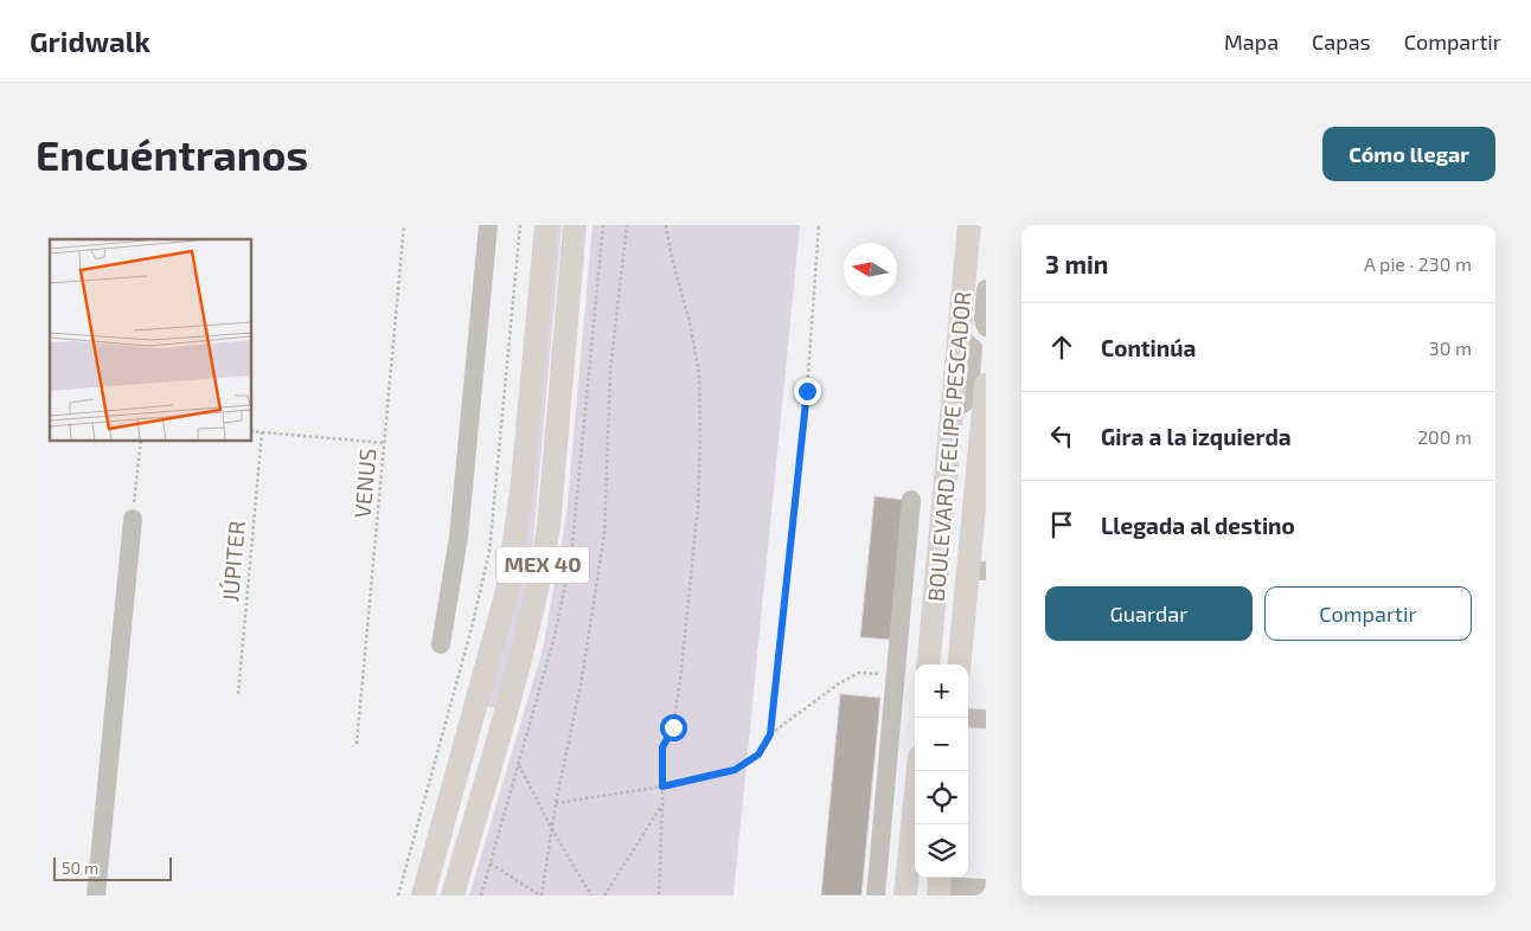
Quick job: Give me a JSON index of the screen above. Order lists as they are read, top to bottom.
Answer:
{
  "streets": {
    "main road": ["BOULEVARD FELIPE PESCADOR", "MEX 40"],
    "path": ["VENUS", "JÚPITER"]
  },
  "scale_bar": "50 m",
  "north": "left",
  "page": {
    "header": "Gridwalk",
    "nav": ["Mapa", "Capas", "Compartir"],
    "buttons": [
      "Cómo llegar",
      ["Guardar", "Compartir"]
    ],
    "title": "Encuéntranos",
    "heading": ["3 min", "A pie · 230 m"],
    "list": [
      ["Continúa", "30 m"],
      ["Gira a la izquierda", "200 m"],
      "Llegada al destino"
    ],
    "map_buttons": ["+", "−"],
    "scale": "50 m"
  }
}
